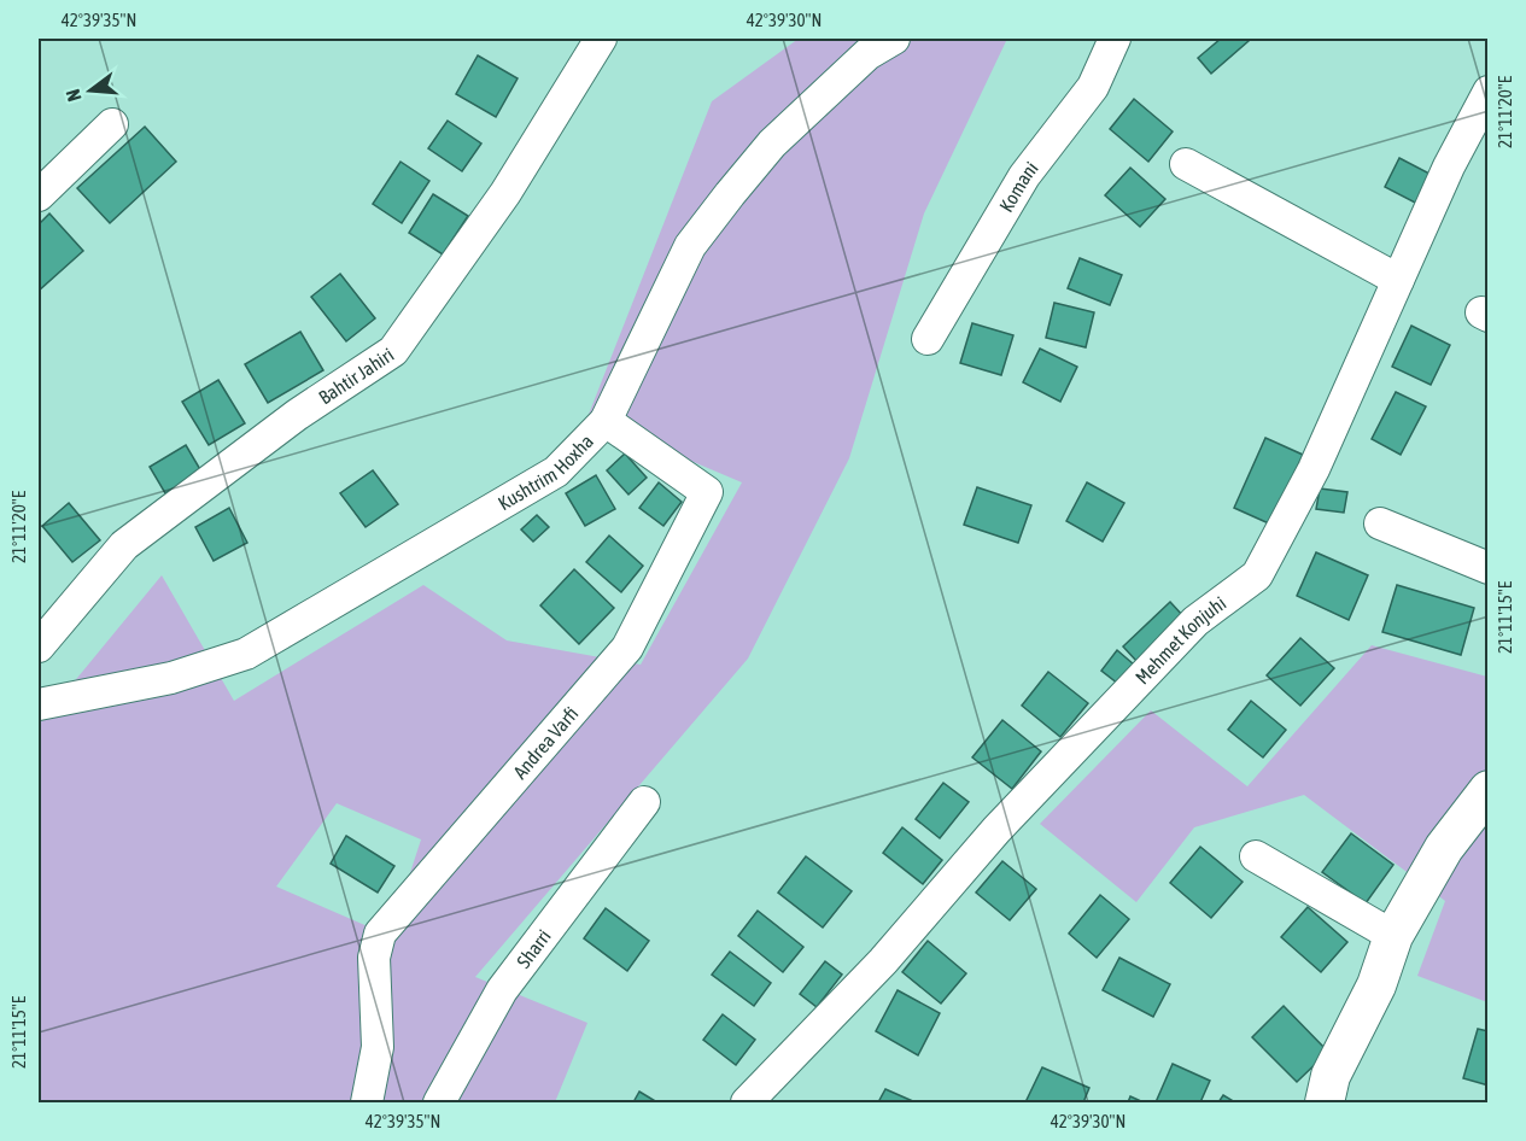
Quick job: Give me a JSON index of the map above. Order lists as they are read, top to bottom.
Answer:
{
  "streets": {
    "street": [
      "Komani",
      "Bahtir Jahiri",
      "Kushtrim Hoxha",
      "Mehmet Konjuhi",
      "Andrea Varfi",
      "Sharri"
    ]
  },
  "crossings": [
    ["Kushtrim Hoxha", "Andrea Varfi"]
  ],
  "north": "left",
  "coordinates": [
    "42°39'35\"N",
    "42°39'30\"N",
    "21°11'20\"E",
    "21°11'15\"E"
  ]
}
